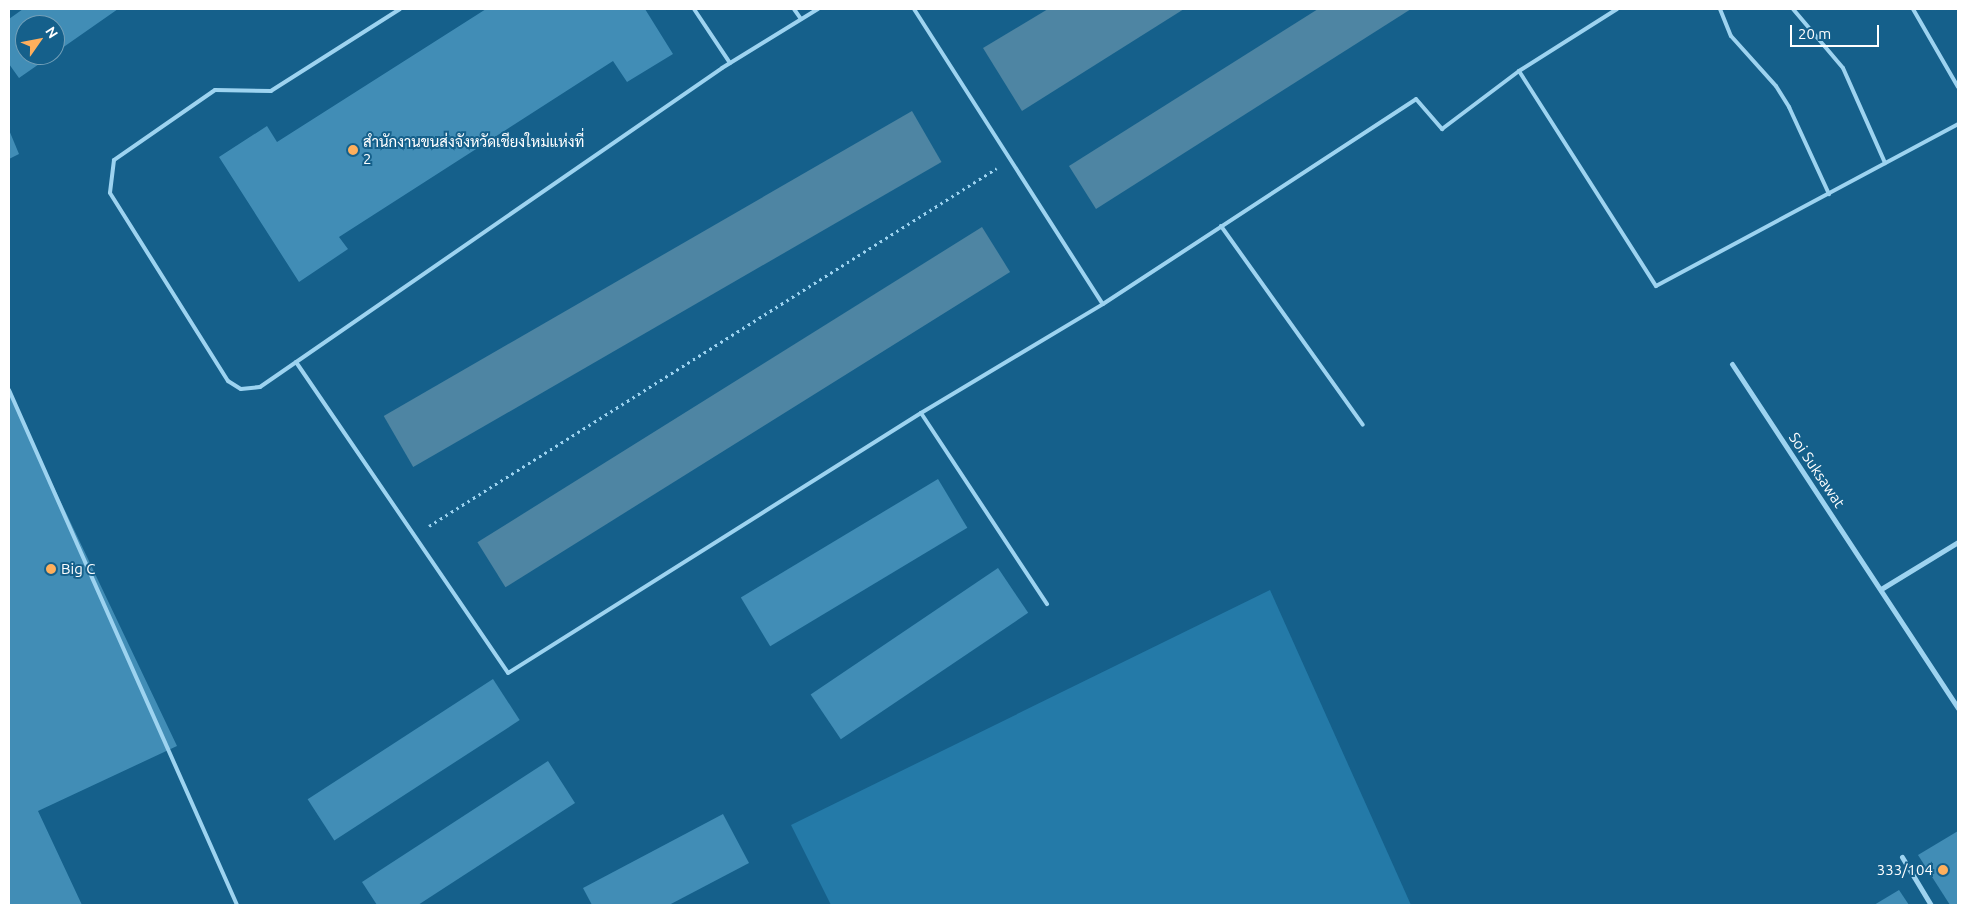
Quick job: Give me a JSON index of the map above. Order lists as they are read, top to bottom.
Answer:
{
  "streets": {
    "street": ["Soi Suksawat"]
  },
  "places": ["สำนักงานขนส่งจังหวัดเชียงใหม่แห่งที่ 2", "Big C", "333/104"],
  "scale_bar": "20 m",
  "north": "top right"
}
